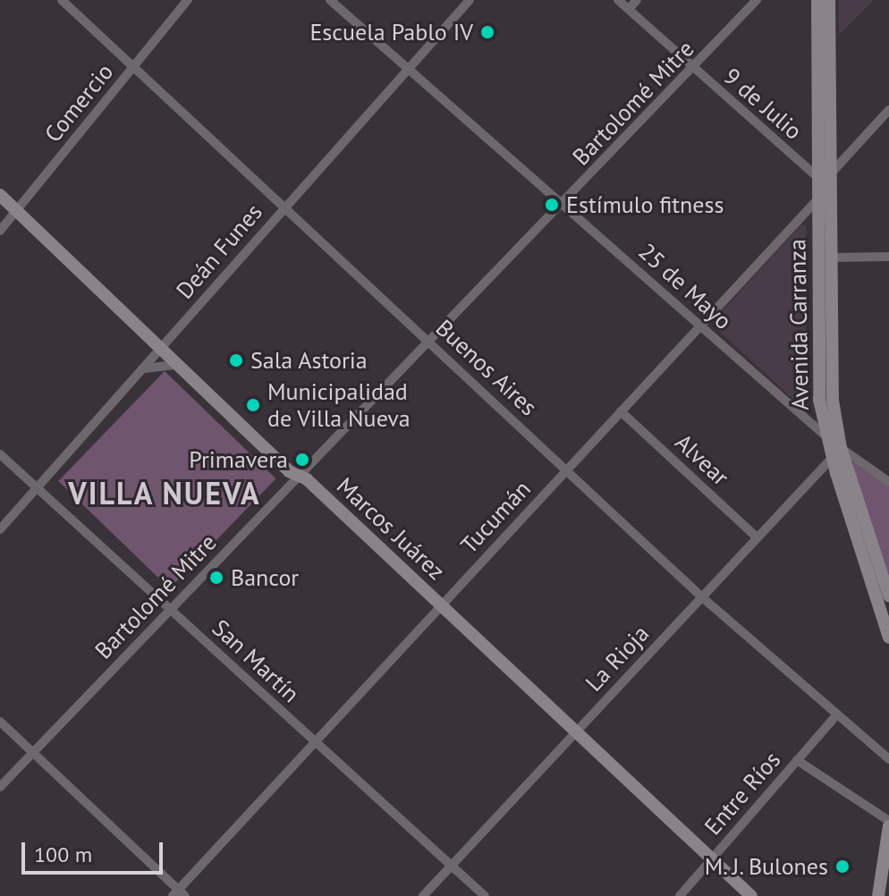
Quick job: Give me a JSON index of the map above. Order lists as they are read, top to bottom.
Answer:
{
  "streets": {
    "main road": ["Avenida Carranza", "Marcos Juárez"],
    "street": [
      "Comercio",
      "Bartolomé Mitre",
      "9 de Julio",
      "Deán Funes",
      "25 de Mayo",
      "Buenos Aires",
      "Alvear",
      "Tucumán",
      "La Rioja",
      "San Martín",
      "Entre Ríos"
    ]
  },
  "crossings": [
    ["Comercio", "Buenos Aires"],
    ["Comercio", "Marcos Juárez"],
    ["Bartolomé Mitre", "9 de Julio"],
    ["Bartolomé Mitre", "25 de Mayo"],
    ["Bartolomé Mitre", "Buenos Aires"],
    ["Bartolomé Mitre", "Marcos Juárez"],
    ["Bartolomé Mitre", "San Martín"],
    ["9 de Julio", "Avenida Carranza"],
    ["Deán Funes", "25 de Mayo"],
    ["Deán Funes", "Buenos Aires"],
    ["Deán Funes", "Marcos Juárez"],
    ["Deán Funes", "San Martín"],
    ["25 de Mayo", "Avenida Carranza"],
    ["25 de Mayo", "Tucumán"],
    ["Avenida Carranza", "Tucumán"],
    ["Avenida Carranza", "La Rioja"],
    ["Buenos Aires", "Tucumán"],
    ["Buenos Aires", "La Rioja"],
    ["Buenos Aires", "Entre Ríos"],
    ["Alvear", "Tucumán"],
    ["Alvear", "La Rioja"],
    ["Tucumán", "Marcos Juárez"],
    ["Tucumán", "San Martín"],
    ["Marcos Juárez", "La Rioja"],
    ["Marcos Juárez", "Entre Ríos"],
    ["La Rioja", "San Martín"]
  ],
  "districts": ["VILLA NUEVA"],
  "places": [
    "Escuela Pablo IV",
    "Estímulo fitness",
    "Sala Astoria",
    "Municipalidad de Villa Nueva",
    "Primavera",
    "Bancor",
    "M. J. Bulones"
  ],
  "scale_bar": "100 m"
}
